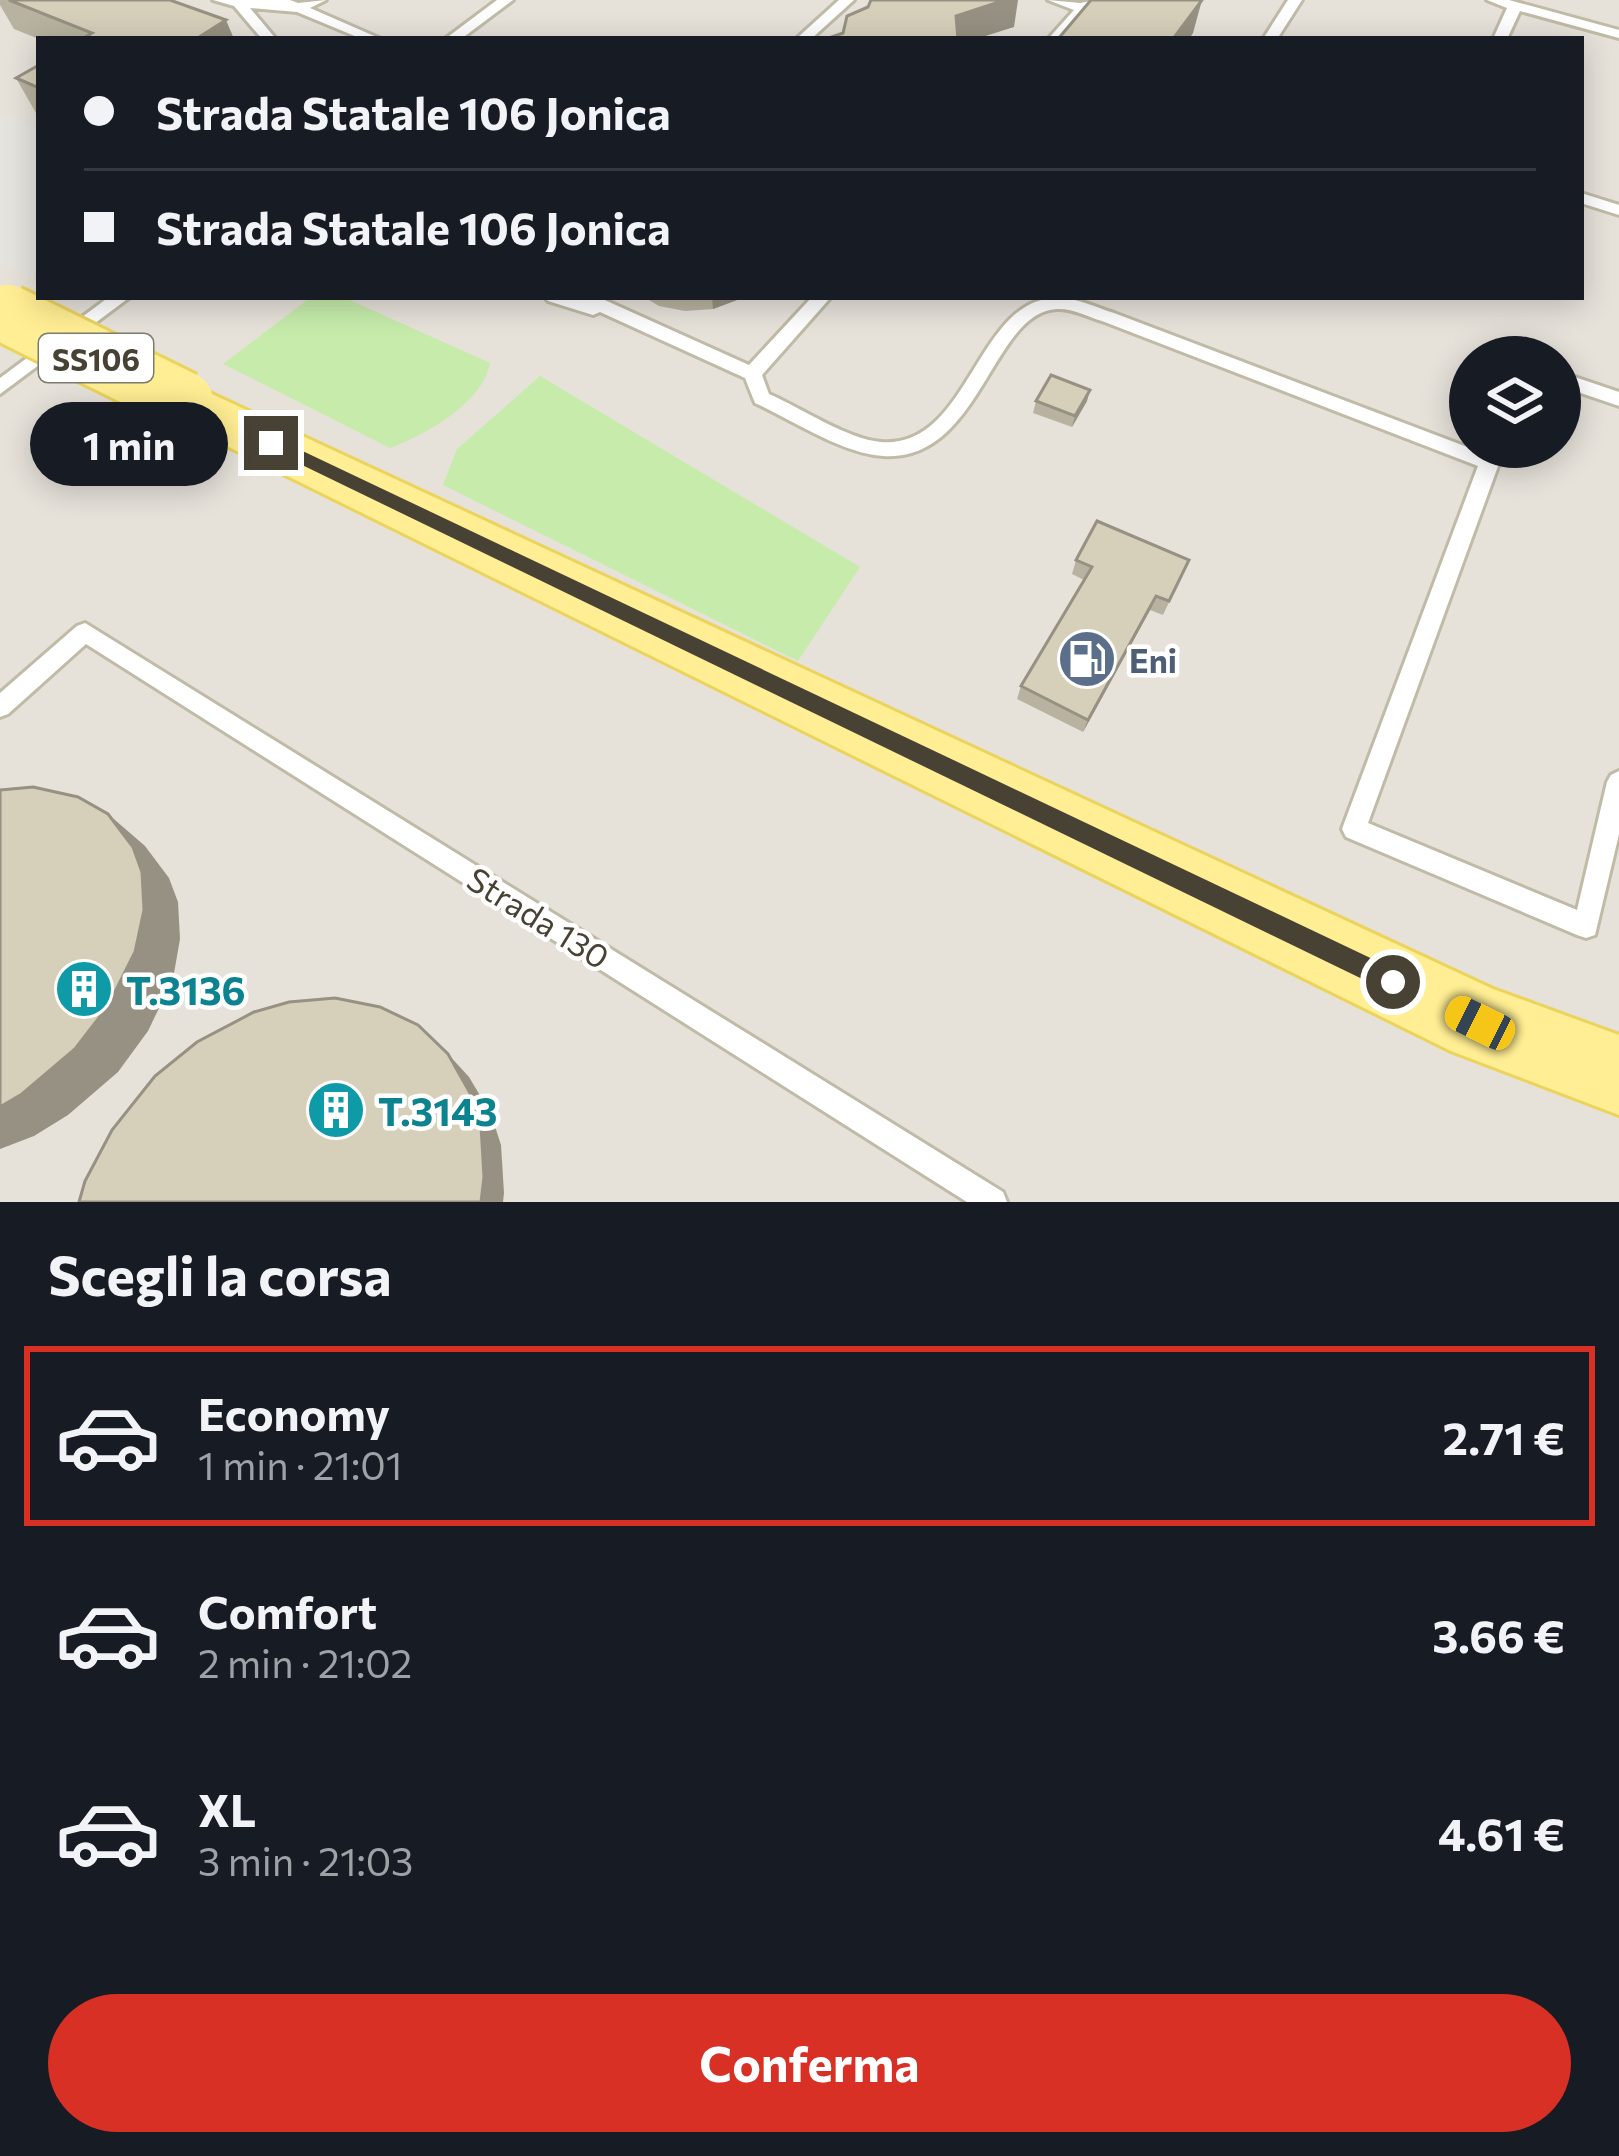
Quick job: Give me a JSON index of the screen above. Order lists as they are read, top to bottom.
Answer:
{
  "streets": {
    "main road": ["SS106"],
    "lane": ["Strada 130"]
  },
  "places": {
    "fuel station": ["Eni"],
    "building": ["T.3136", "T.3143"]
  },
  "page": {
    "banner": ["Strada Statale 106 Jonica", "Strada Statale 106 Jonica"],
    "bubble": "1 min",
    "heading": "Scegli la corsa",
    "list": [
      {
        "name": "Economy",
        "note": "1 min · 21:01",
        "value": "2.71 €"
      },
      {
        "name": "Comfort",
        "note": "2 min · 21:02",
        "value": "3.66 €"
      },
      {
        "name": "XL",
        "note": "3 min · 21:03",
        "value": "4.61 €"
      }
    ],
    "buttons": "Conferma"
  }
}
